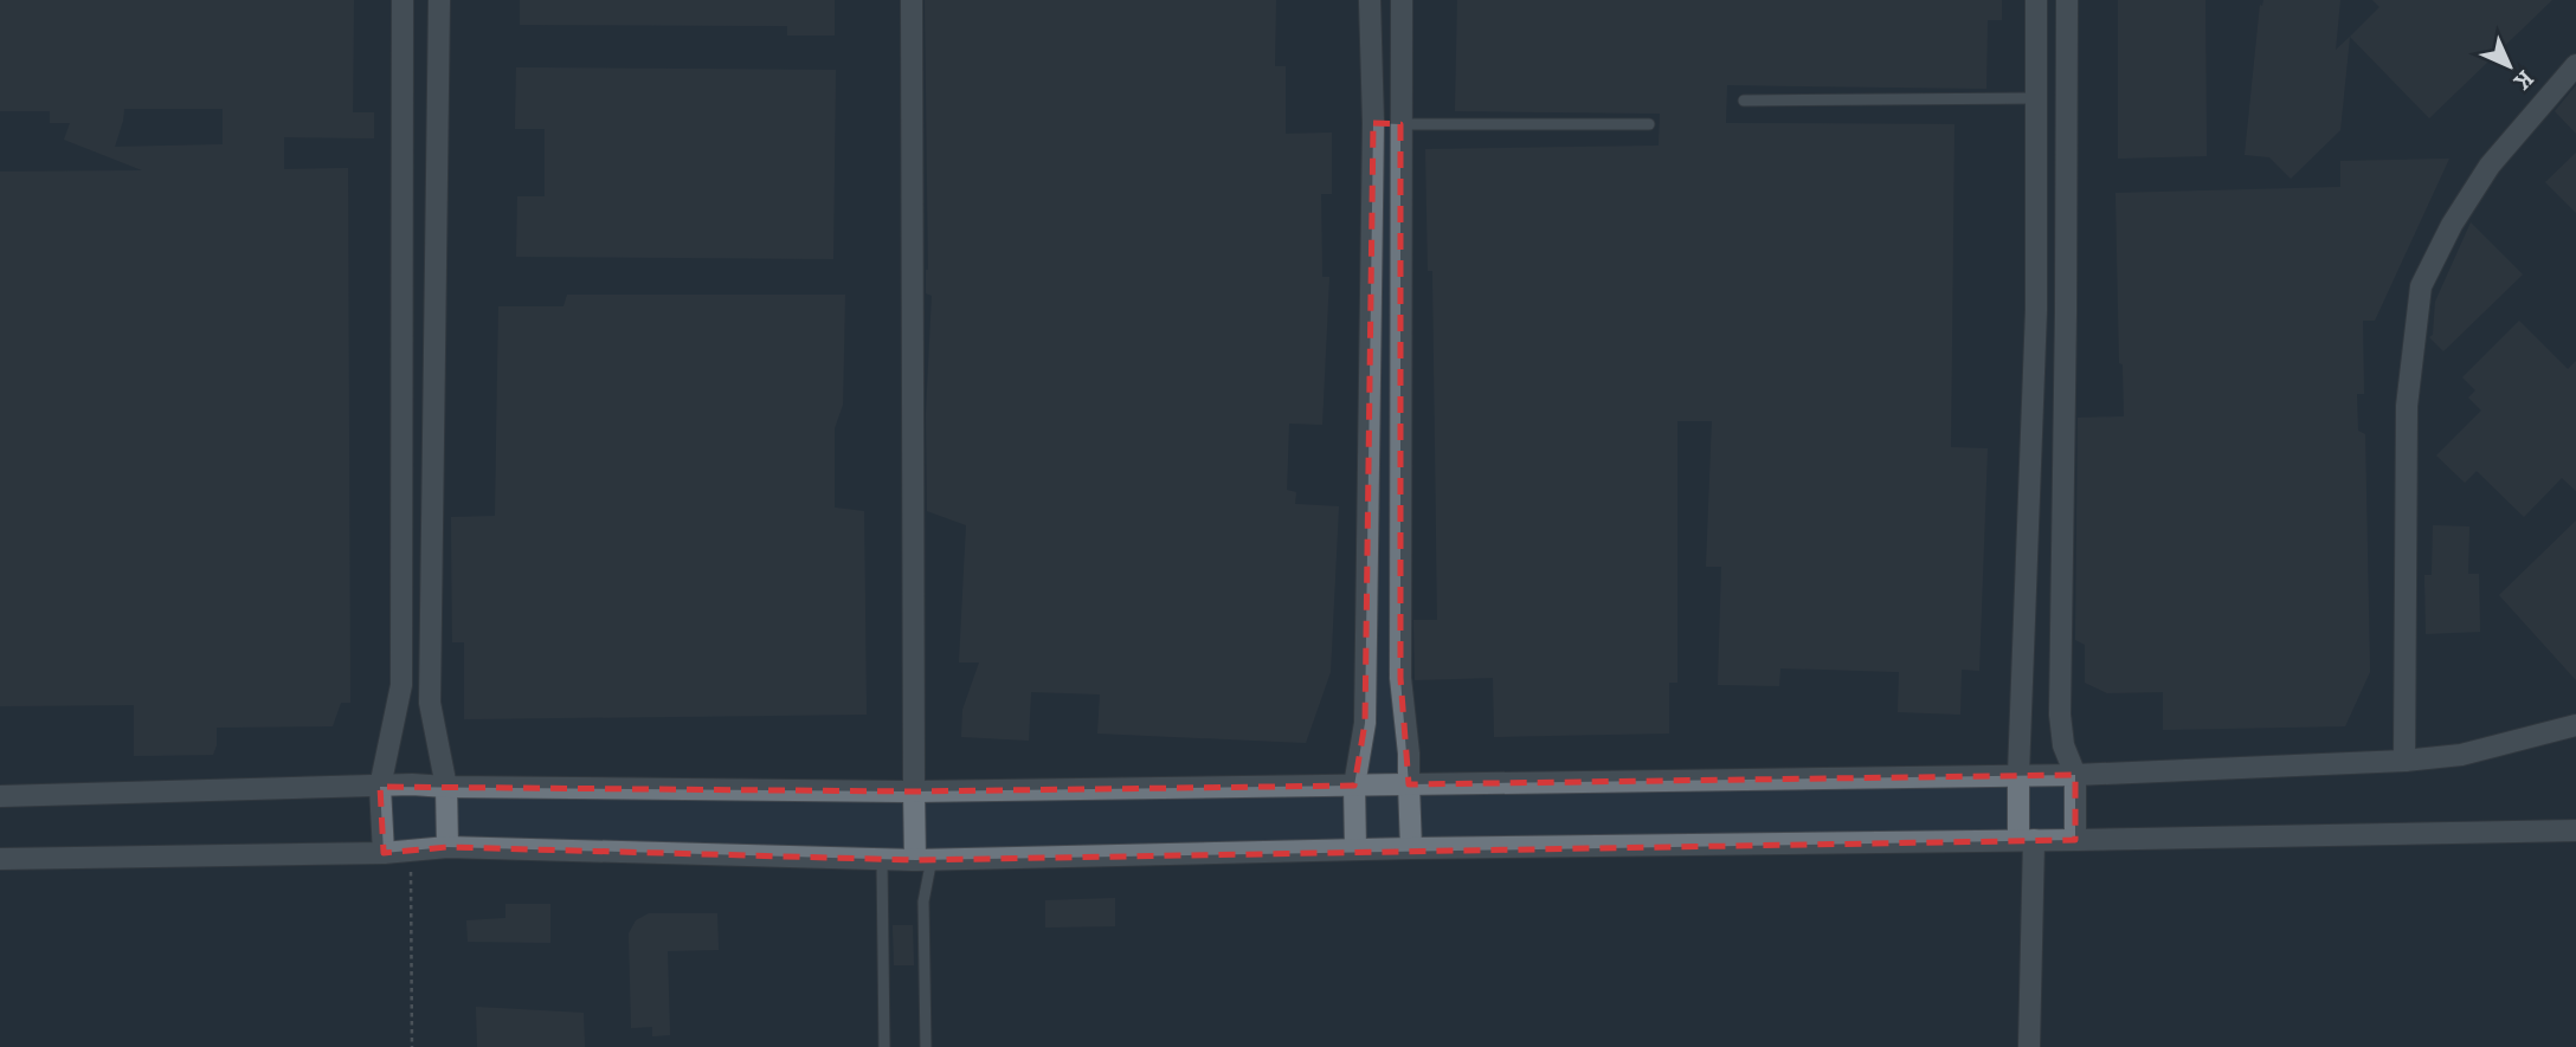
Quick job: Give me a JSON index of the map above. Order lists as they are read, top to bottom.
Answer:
{
  "north": "bottom right"
}
